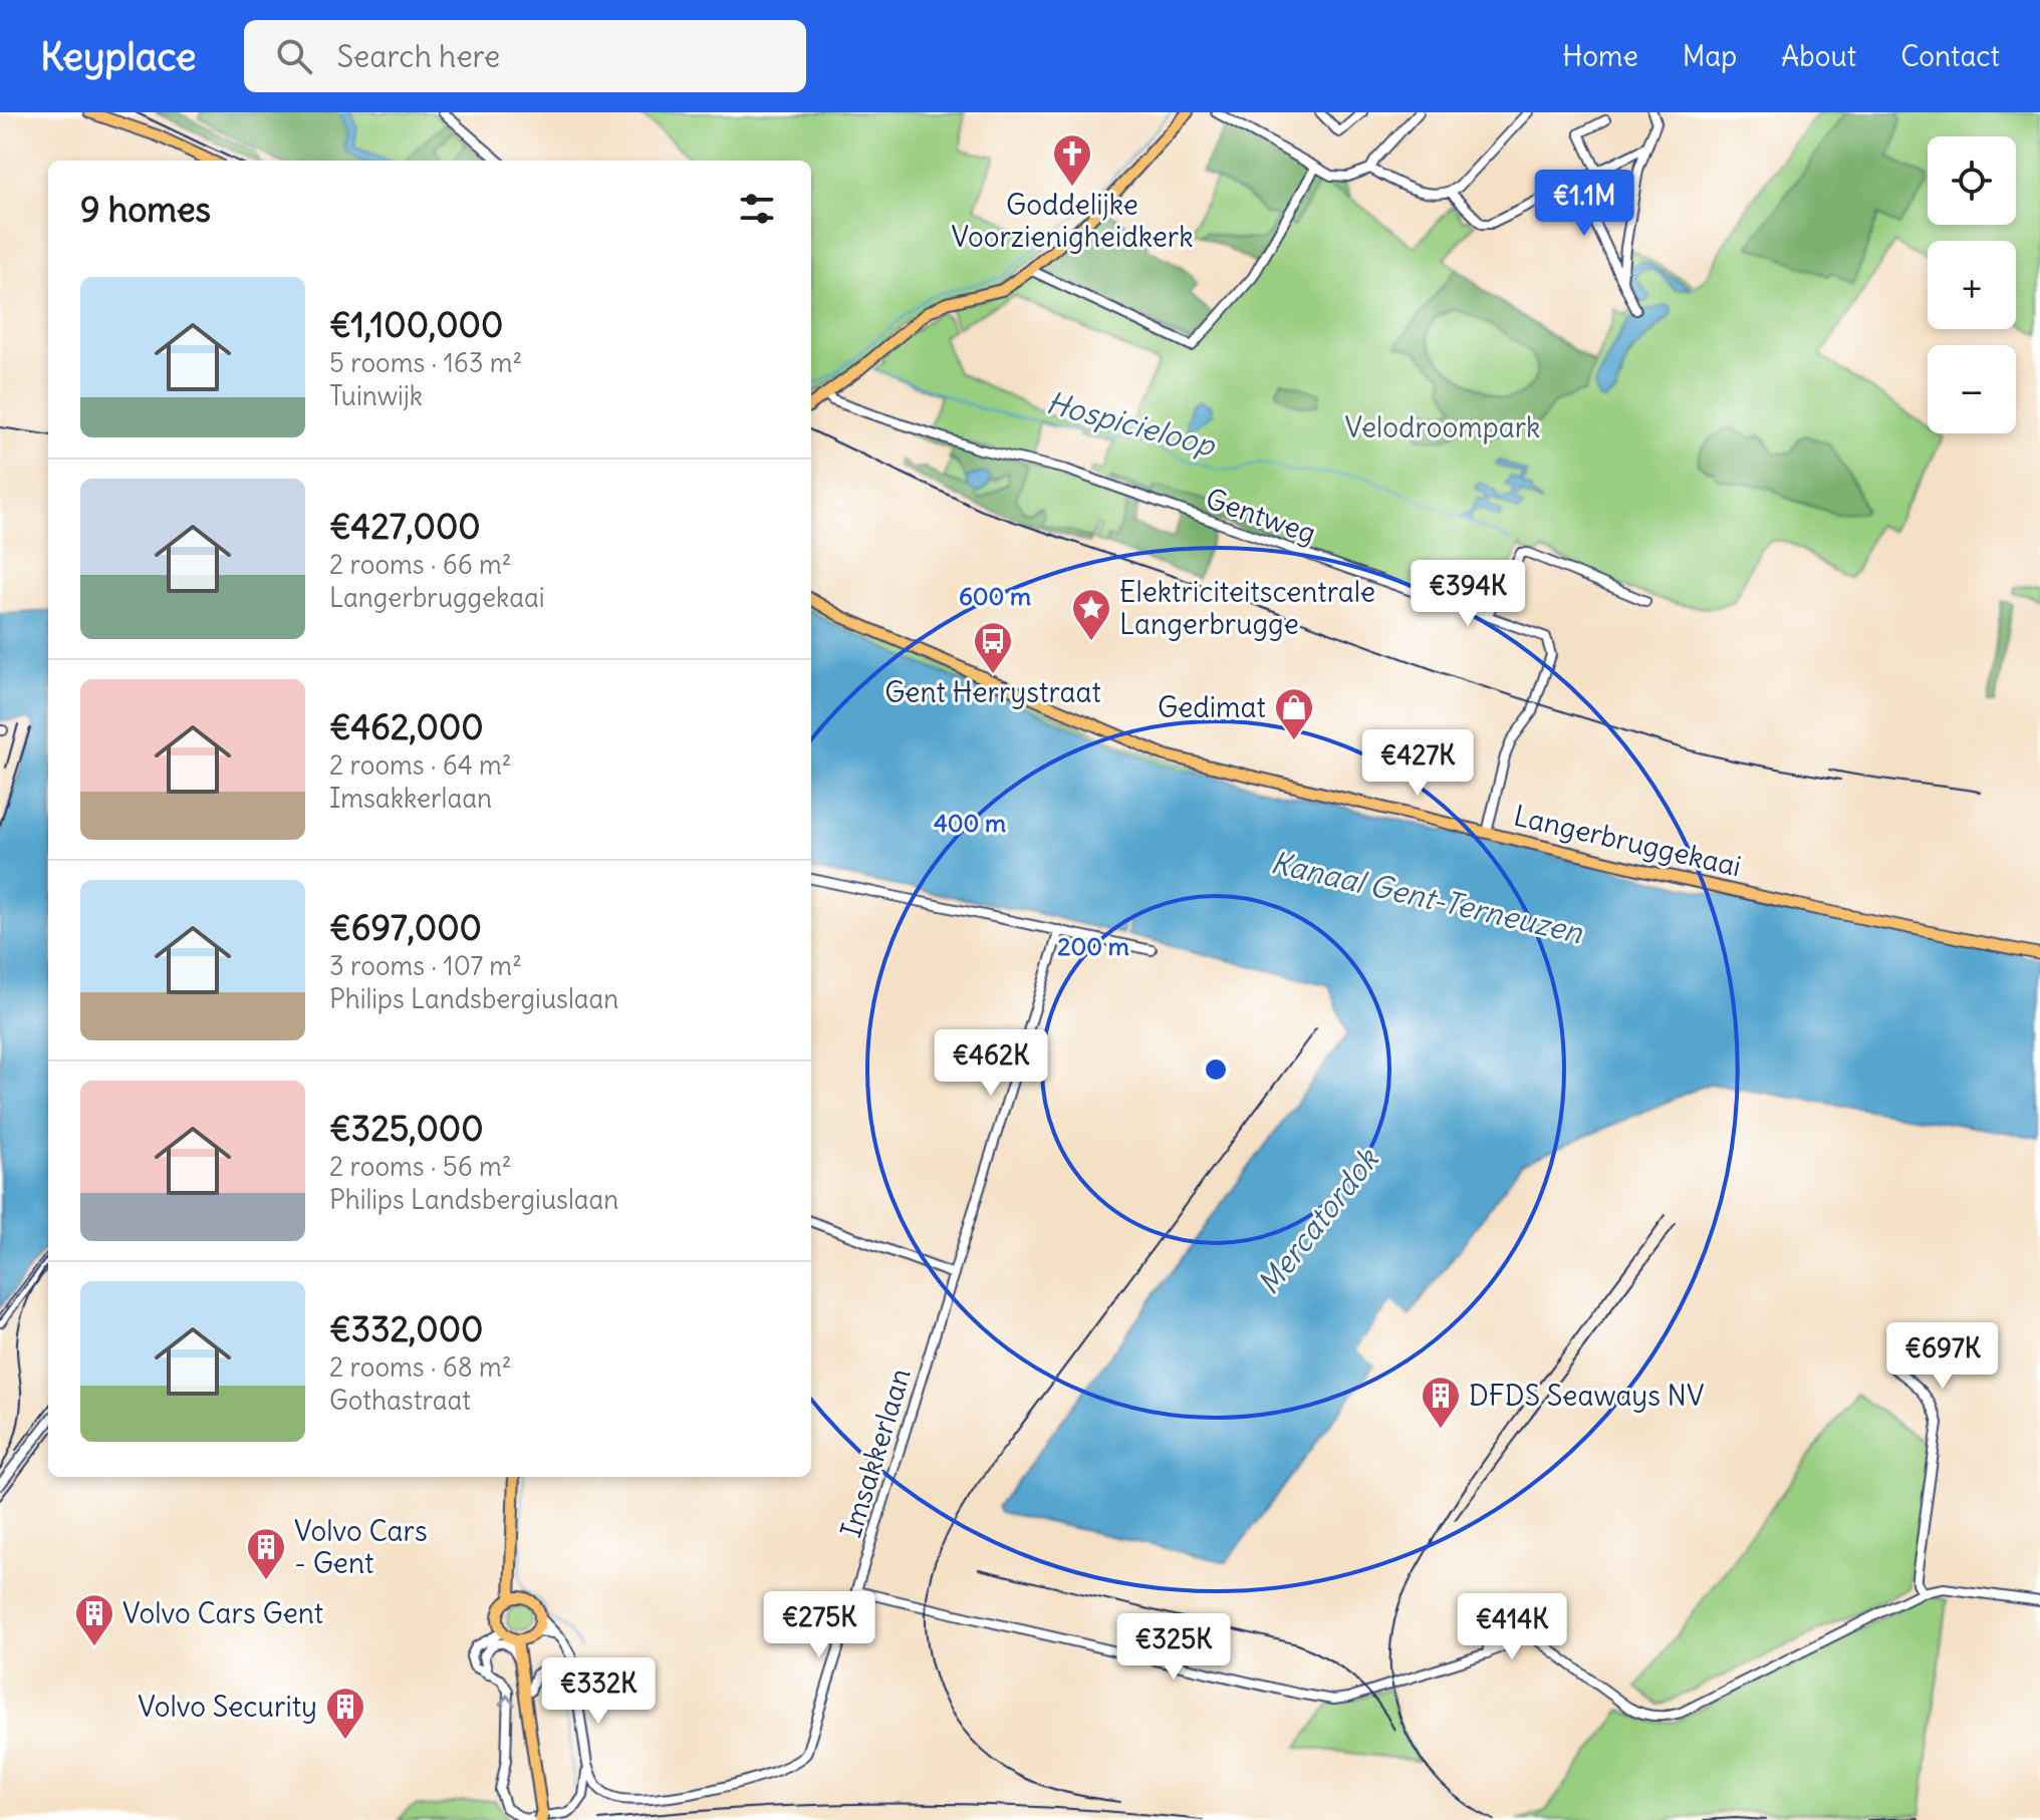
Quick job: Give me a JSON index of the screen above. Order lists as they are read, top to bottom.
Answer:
{
  "streets": {
    "main road": ["Langerbruggekaai"],
    "street": ["Gentweg", "Imsakkerlaan"]
  },
  "crossings": [
    ["Gentweg", "Langerbruggekaai"]
  ],
  "water": ["Hospicieloop", "Kanaal Gent-Terneuzen", "Mercatordok"],
  "parks": ["Velodroompark"],
  "places": {
    "church": ["Goddelijke Voorzienigheidkerk"],
    "place": ["Elektriciteitscentrale Langerbrugge"],
    "bus stop": ["Gent Herrystraat"],
    "shop": ["Gedimat"],
    "building": [
      "DFDS Seaways NV",
      "Volvo Cars - Gent",
      "Volvo Cars Gent",
      "Volvo Security"
    ]
  },
  "page": {
    "header": "Keyplace",
    "search": "Search here",
    "nav": [
      "Home",
      "Map",
      "About",
      "Contact"
    ],
    "map_buttons": ["+", "−"],
    "heading": "9 homes",
    "price": [
      "€1.1M",
      "€394K",
      "€427K",
      "€462K",
      "€697K",
      "€275K",
      "€414K",
      "€325K",
      "€332K"
    ],
    "list": [
      {
        "name": "€1,100,000",
        "note": "5 rooms · 163 m² · Tuinwijk"
      },
      {
        "name": "€427,000",
        "note": "2 rooms · 66 m² · Langerbruggekaai"
      },
      {
        "name": "€462,000",
        "note": "2 rooms · 64 m² · Imsakkerlaan"
      },
      {
        "name": "€697,000",
        "note": "3 rooms · 107 m² · Philips Landsbergiuslaan"
      },
      {
        "name": "€325,000",
        "note": "2 rooms · 56 m² · Philips Landsbergiuslaan"
      },
      {
        "name": "€332,000",
        "note": "2 rooms · 68 m² · Gothastraat"
      }
    ]
  },
  "rings": ["600 m", "400 m", "200 m"]
}
